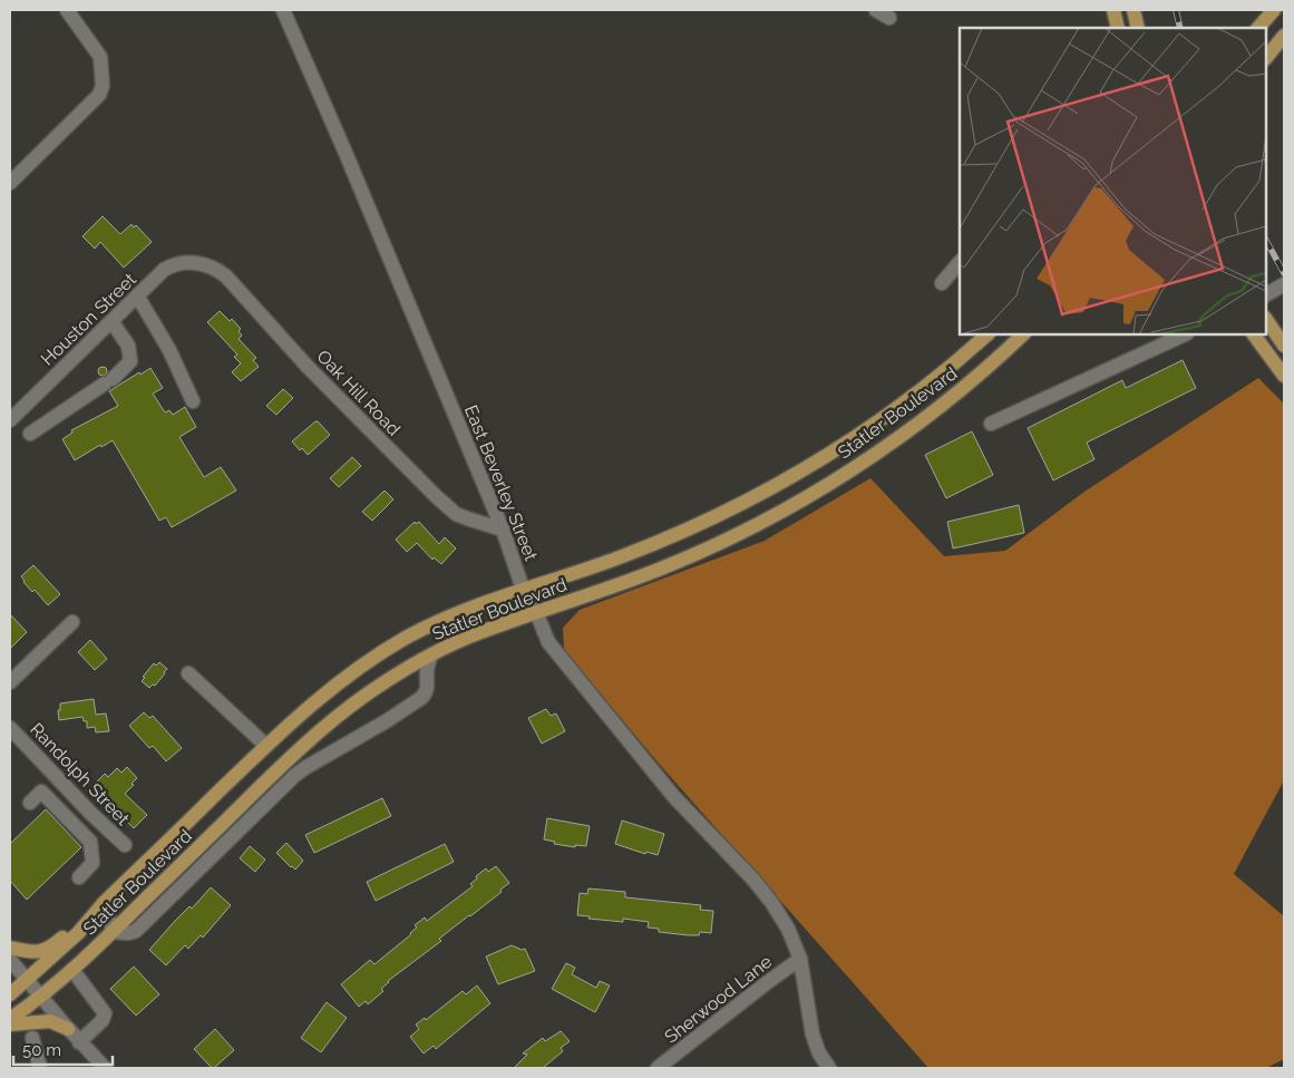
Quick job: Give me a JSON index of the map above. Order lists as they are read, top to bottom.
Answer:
{
  "streets": {
    "main road": ["Statler Boulevard"],
    "street": [
      "Houston Street",
      "Oak Hill Road",
      "East Beverley Street",
      "Randolph Street",
      "Sherwood Lane"
    ]
  },
  "crossings": [
    ["Houston Street", "Oak Hill Road"],
    ["Oak Hill Road", "East Beverley Street"],
    ["Statler Boulevard", "East Beverley Street"],
    ["East Beverley Street", "Sherwood Lane"]
  ],
  "scale_bar": "50 m"
}
